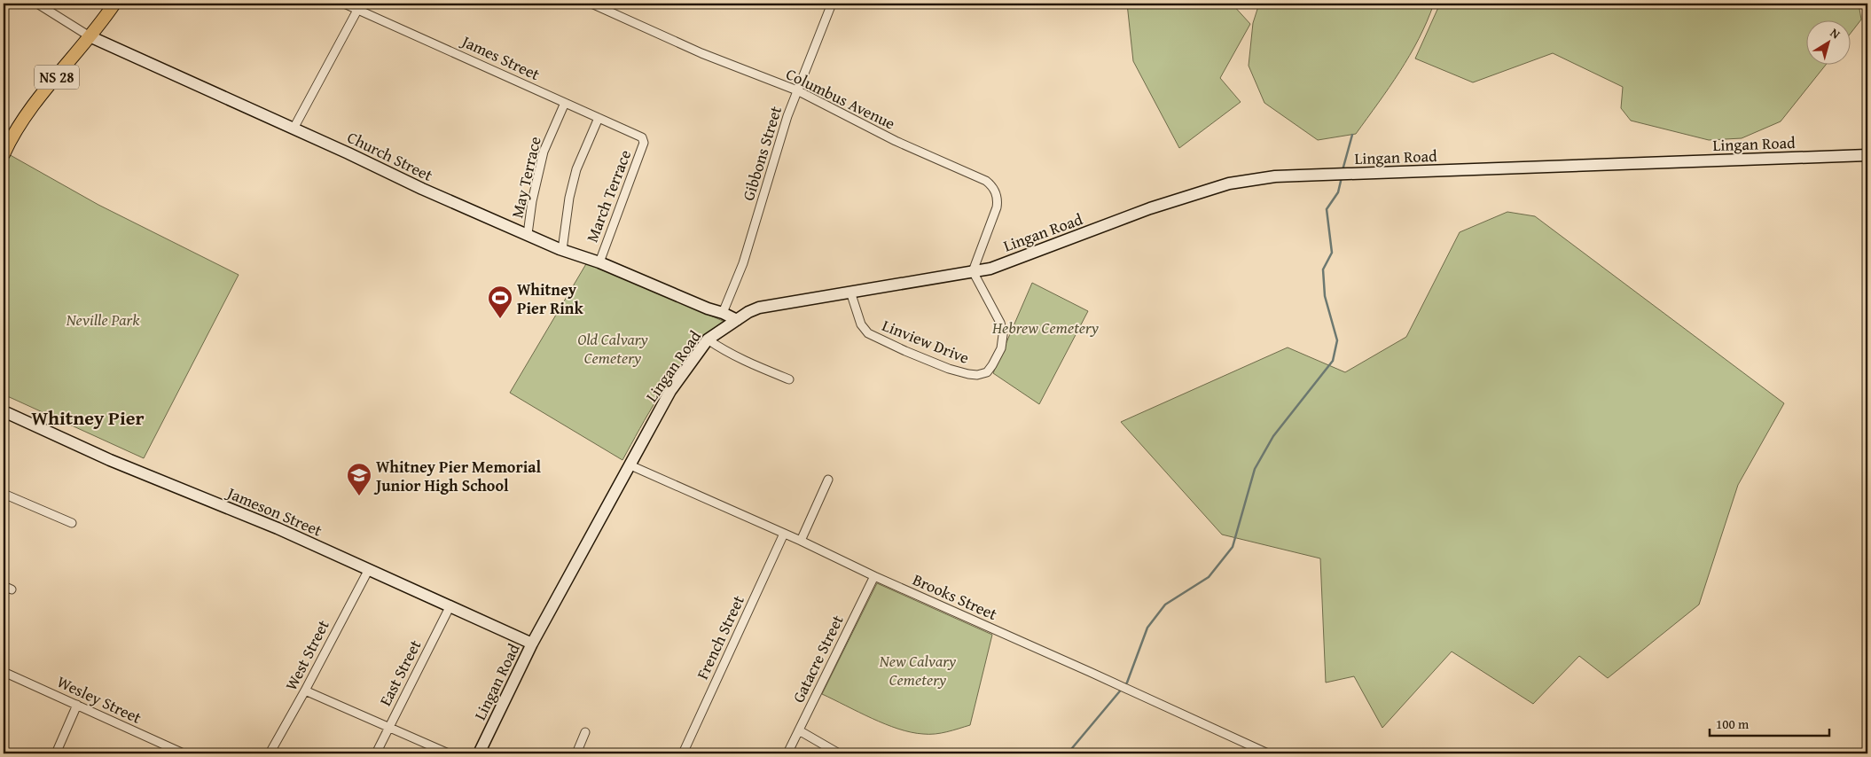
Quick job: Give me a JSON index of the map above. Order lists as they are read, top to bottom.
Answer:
{
  "streets": {
    "main road": ["NS 28"],
    "street": [
      "James Street",
      "Columbus Avenue",
      "Lingan Road",
      "Gibbons Street",
      "Church Street",
      "May Terrace",
      "March Terrace",
      "Linview Drive",
      "Jameson Street",
      "Brooks Street",
      "French Street",
      "West Street",
      "Gatacre Street",
      "East Street",
      "Wesley Street"
    ]
  },
  "crossings": [
    ["James Street", "May Terrace"],
    ["James Street", "March Terrace"],
    ["NS 28", "Church Street"],
    ["Columbus Avenue", "Lingan Road"],
    ["Columbus Avenue", "Gibbons Street"],
    ["Columbus Avenue", "Linview Drive"],
    ["Lingan Road", "Church Street"],
    ["Lingan Road", "Linview Drive"],
    ["Lingan Road", "Jameson Street"],
    ["Lingan Road", "Brooks Street"],
    ["Gibbons Street", "Church Street"],
    ["Church Street", "May Terrace"],
    ["Church Street", "March Terrace"],
    ["Jameson Street", "West Street"],
    ["Jameson Street", "East Street"],
    ["Brooks Street", "French Street"],
    ["Brooks Street", "Gatacre Street"]
  ],
  "districts": ["Whitney Pier"],
  "parks": [
    "Neville Park",
    "Hebrew Cemetery",
    "Old Calvary Cemetery",
    "New Calvary Cemetery"
  ],
  "places": {
    "sports": ["Whitney Pier Rink"],
    "school or university": ["Whitney Pier Memorial Junior High School"]
  },
  "scale_bar": "100 m",
  "north": "top right"
}
